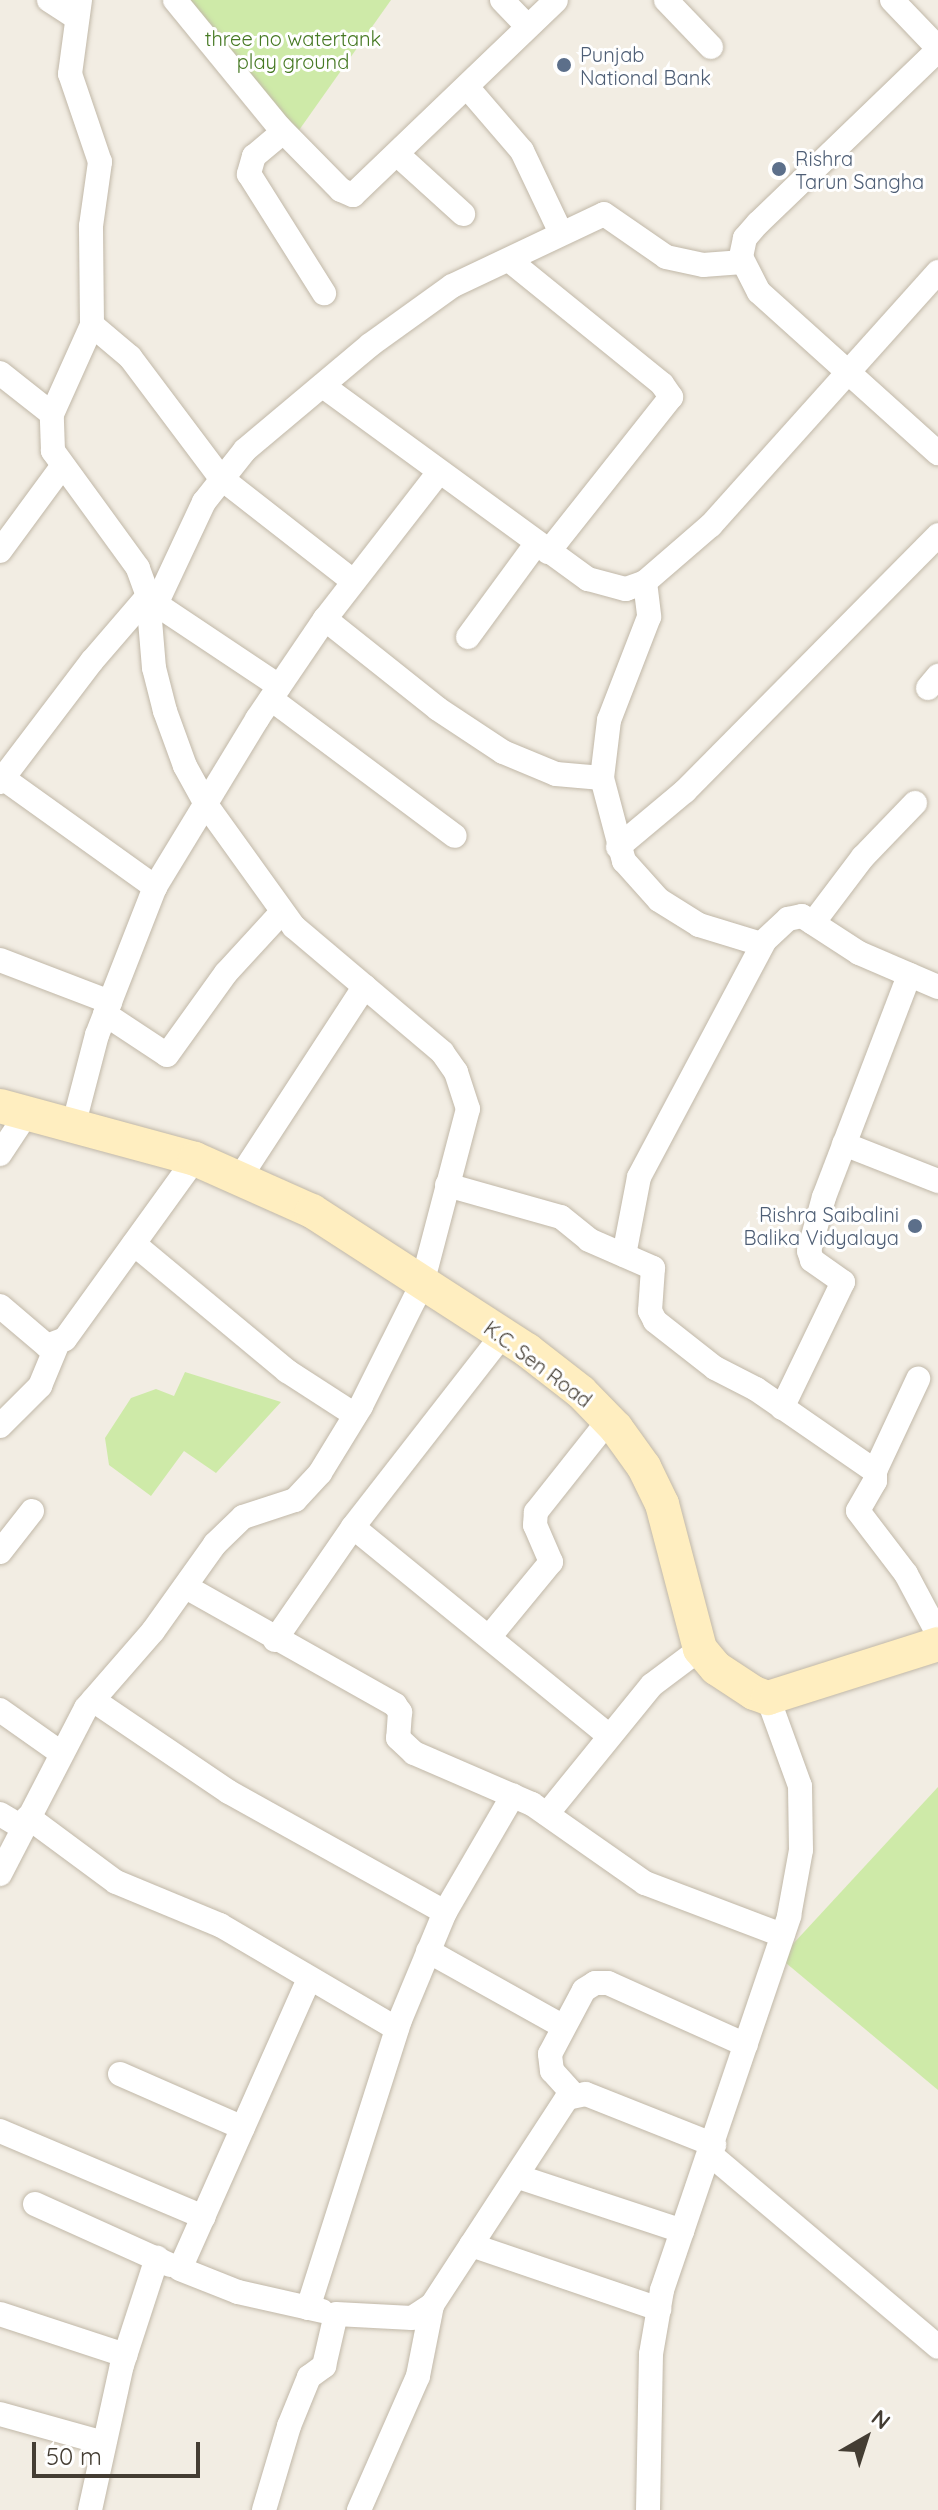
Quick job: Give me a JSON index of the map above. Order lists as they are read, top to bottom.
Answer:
{
  "streets": {
    "street": ["K.C. Sen Road"]
  },
  "parks": ["three no watertank play ground"],
  "places": ["Punjab National Bank", "Rishra Tarun Sangha", "Rishra Saibalini Balika Vidyalaya"],
  "scale_bar": "50 m",
  "north": "top right"
}
